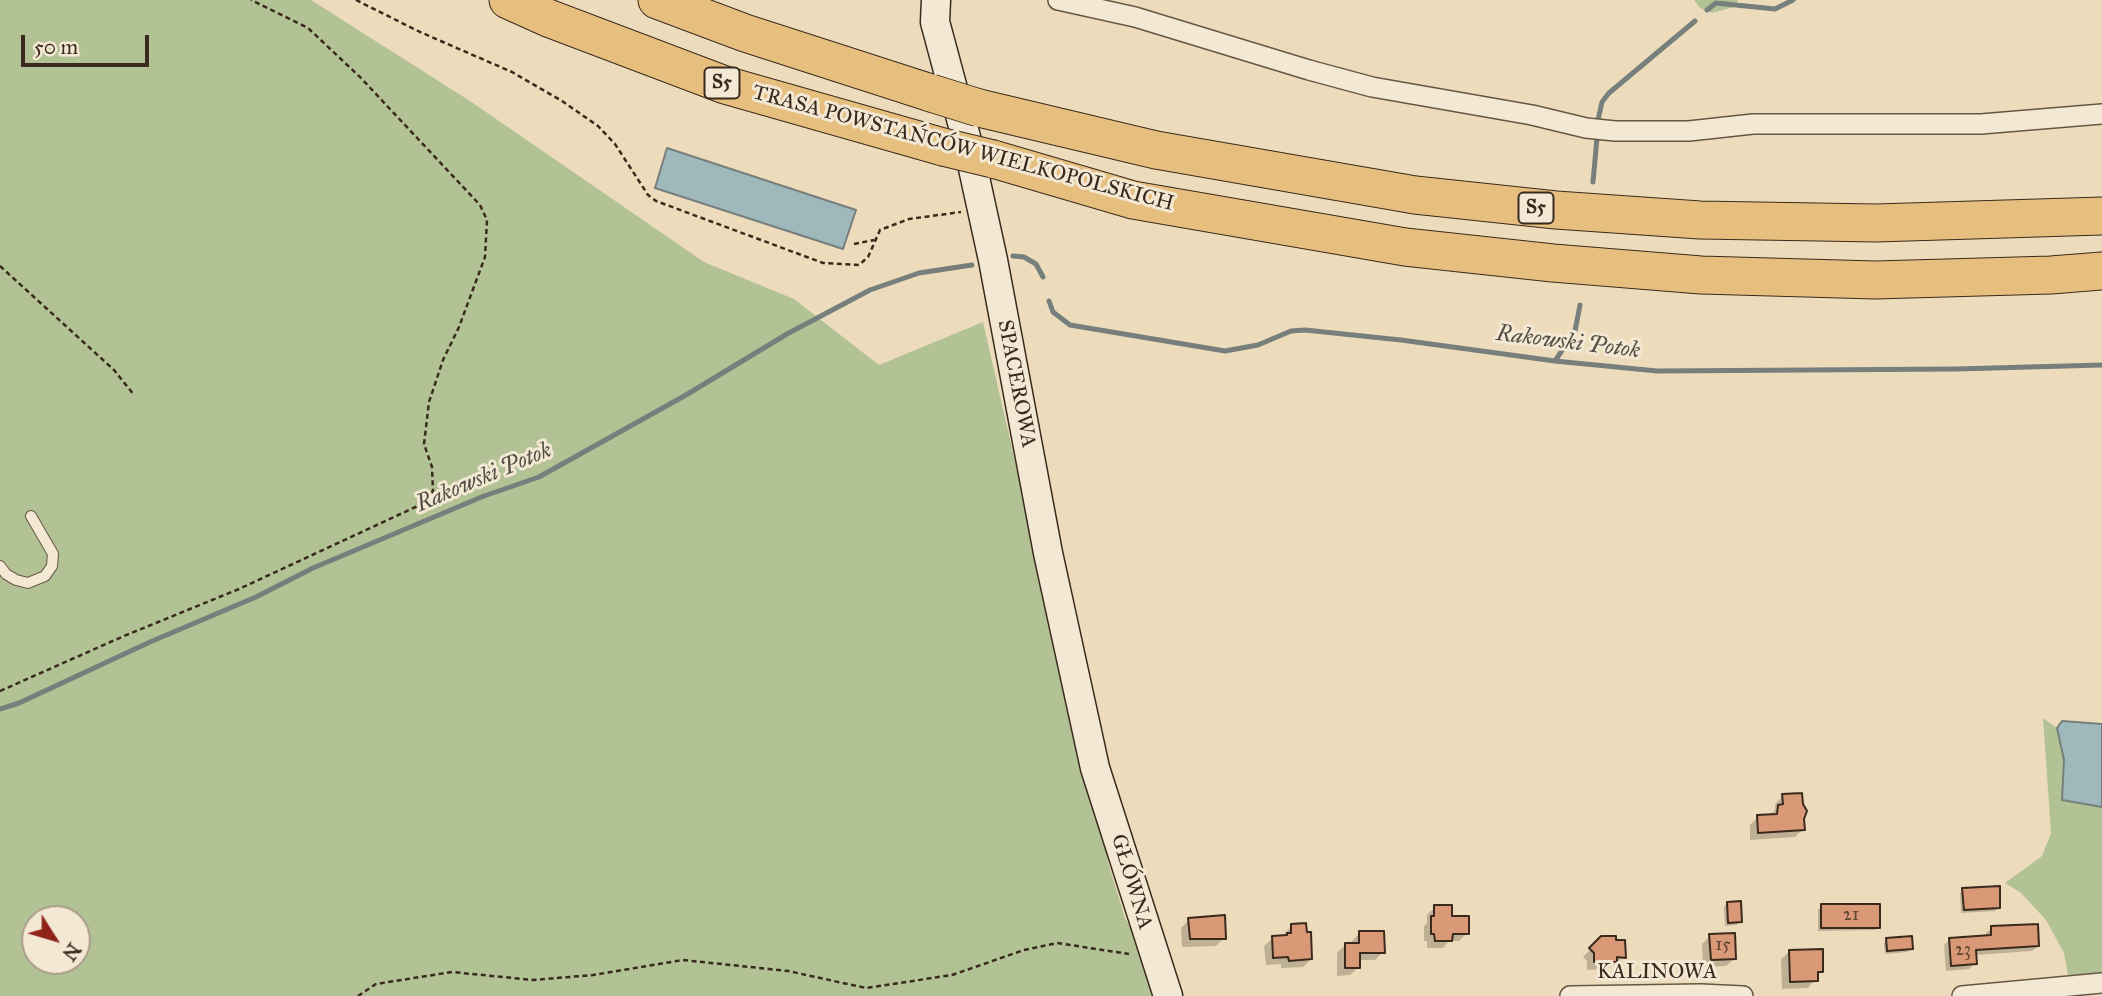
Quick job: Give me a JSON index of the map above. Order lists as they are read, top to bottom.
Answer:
{
  "streets": {
    "highway": ["S5", "TRASA POWSTAŃCÓW WIELKOPOLSKICH"],
    "street": ["SPACEROWA", "GŁÓWNA", "KALINOWA"]
  },
  "crossings": [
    ["SPACEROWA", "GŁÓWNA"]
  ],
  "water": ["Rakowski Potok"],
  "house_numbers": ["21", "15", "23"],
  "scale_bar": "50 m",
  "north": "bottom right"
}
